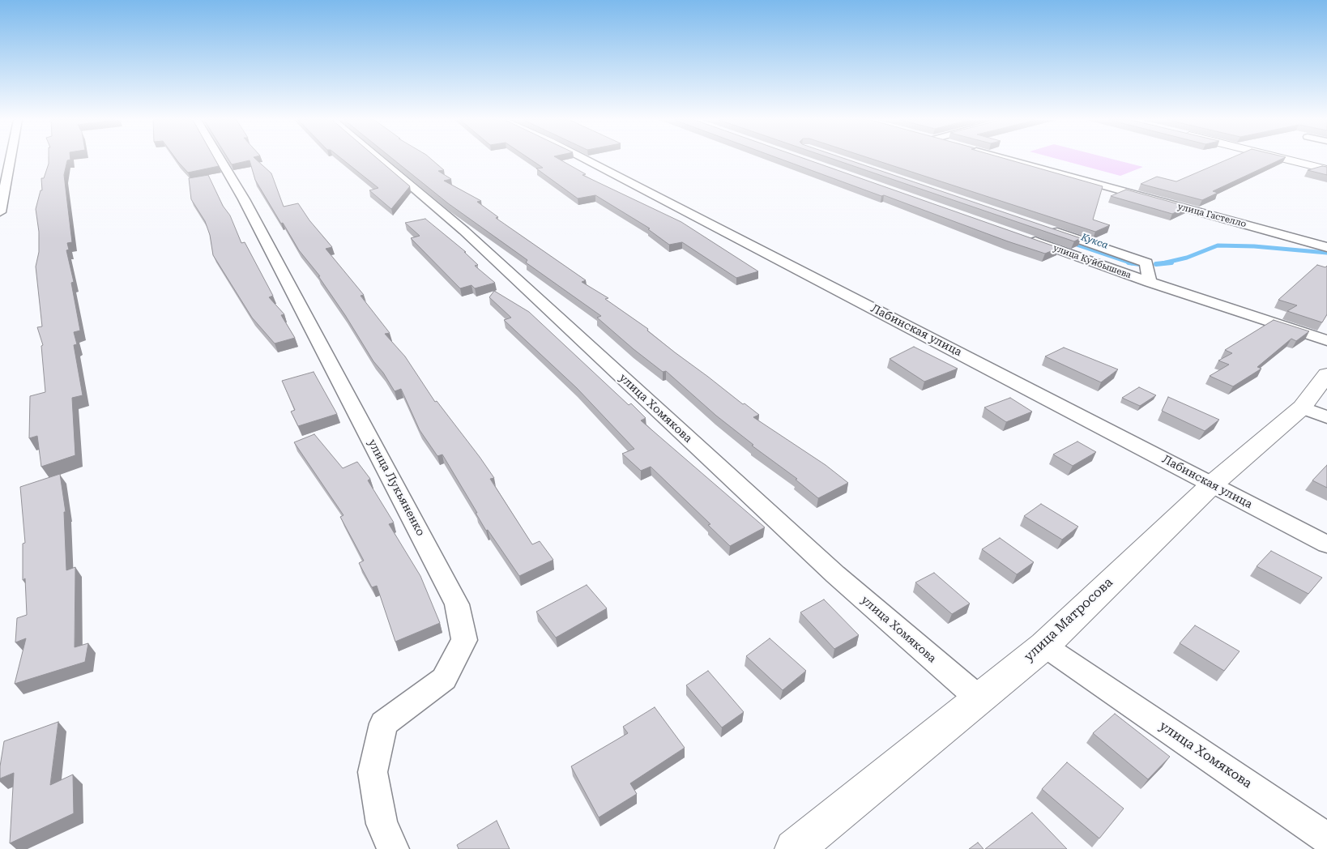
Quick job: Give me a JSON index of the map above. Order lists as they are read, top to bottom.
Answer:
{
  "streets": {
    "street": [
      "улица Гастелло",
      "улица Куйбышева",
      "Лабинская улица",
      "улица Хомякова",
      "улица Лукьяненко",
      "улица Матросова"
    ]
  },
  "crossings": [
    ["Лабинская улица", "улица Матросова"],
    ["улица Хомякова", "улица Матросова"]
  ],
  "water": ["Кукса"]
}
